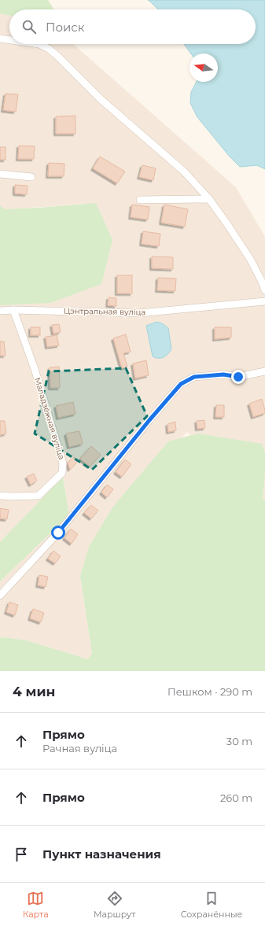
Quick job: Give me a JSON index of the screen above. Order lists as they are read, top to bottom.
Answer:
{
  "streets": {
    "street": ["Цэнтральная вуліца", "Маладзёжная вуліца"]
  },
  "crossings": [
    ["Цэнтральная вуліца", "Маладзёжная вуліца"]
  ],
  "north": "left",
  "page": {
    "search": "Поиск",
    "heading": ["4 мин", "Пешком · 290 m"],
    "list": [
      ["Прямо", "Рачная вуліца", "30 m"],
      ["Прямо", "260 m"],
      "Пункт назначения"
    ],
    "nav": ["Карта", "Маршрут", "Сохранённые"]
  }
}
